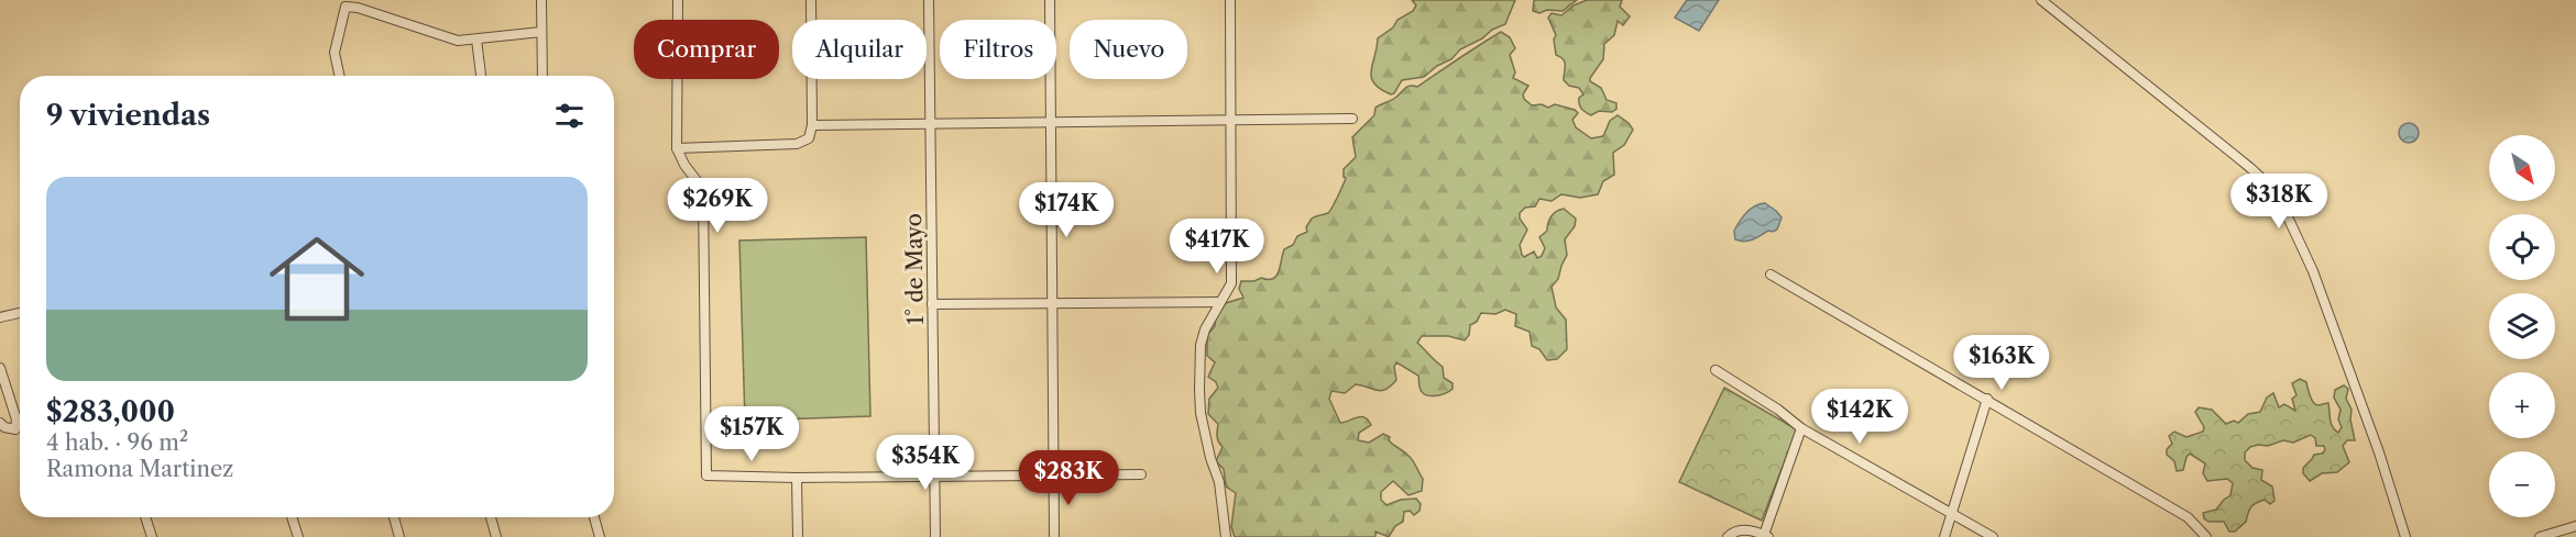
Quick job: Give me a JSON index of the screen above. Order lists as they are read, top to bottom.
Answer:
{
  "streets": {
    "street": ["1° de Mayo"]
  },
  "north": "bottom right",
  "page": {
    "chip": [
      "Comprar",
      "Alquilar",
      "Filtros",
      "Nuevo"
    ],
    "heading": "9 viviendas",
    "map_buttons": ["+", "−"],
    "list": [
      {
        "name": "$283,000",
        "note": "4 hab. · 96 m² · Ramona Martinez"
      }
    ],
    "price": [
      "$318K",
      "$269K",
      "$174K",
      "$417K",
      "$163K",
      "$142K",
      "$157K",
      "$354K",
      "$283K"
    ]
  }
}
